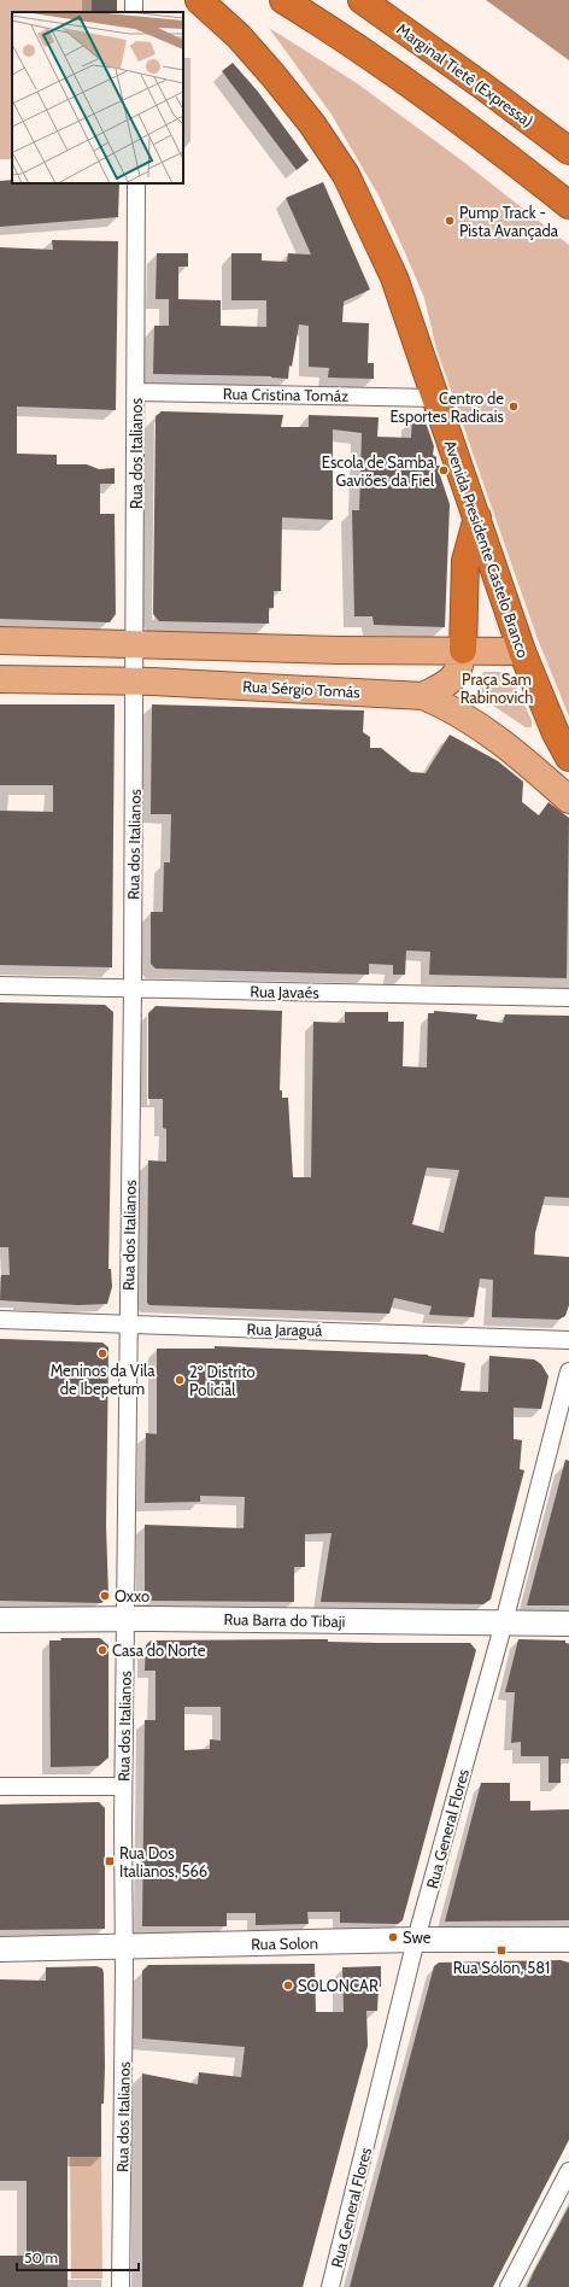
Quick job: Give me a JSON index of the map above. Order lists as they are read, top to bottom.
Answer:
{
  "streets": {
    "highway": ["Marginal Tietê (Expressa)", "Avenida Presidente Castelo Branco"],
    "main road": ["Rua Sérgio Tomás"],
    "street": [
      "Rua Cristina Tomáz",
      "Rua dos Italianos",
      "Rua Javaés",
      "Rua Jaraguá",
      "Rua Barra do Tibaji",
      "Rua General Flores",
      "Rua Solon"
    ]
  },
  "crossings": [
    ["Rua Cristina Tomáz", "Rua dos Italianos"],
    ["Rua Cristina Tomáz", "Avenida Presidente Castelo Branco"],
    ["Rua dos Italianos", "Rua Sérgio Tomás"],
    ["Rua dos Italianos", "Rua Javaés"],
    ["Rua dos Italianos", "Rua Jaraguá"],
    ["Rua dos Italianos", "Rua Barra do Tibaji"],
    ["Rua dos Italianos", "Rua Solon"],
    ["Rua Barra do Tibaji", "Rua General Flores"],
    ["Rua General Flores", "Rua Solon"]
  ],
  "parks": ["Praça Sam Rabinovich"],
  "places": {
    "other": [
      "Pump Track - Pista Avançada",
      "Centro de Esportes Radicais",
      "Escola de Samba Gaviões da Fiel",
      "Meninos da Vila de Ibepetum",
      "2º Distrito Policial",
      "Oxxo",
      "Casa do Norte",
      "Swe",
      "SOLONCAR"
    ],
    "transit": ["Rua Dos Italianos, 566", "Rua Sólon, 581"]
  },
  "scale_bar": "50 m"
}
